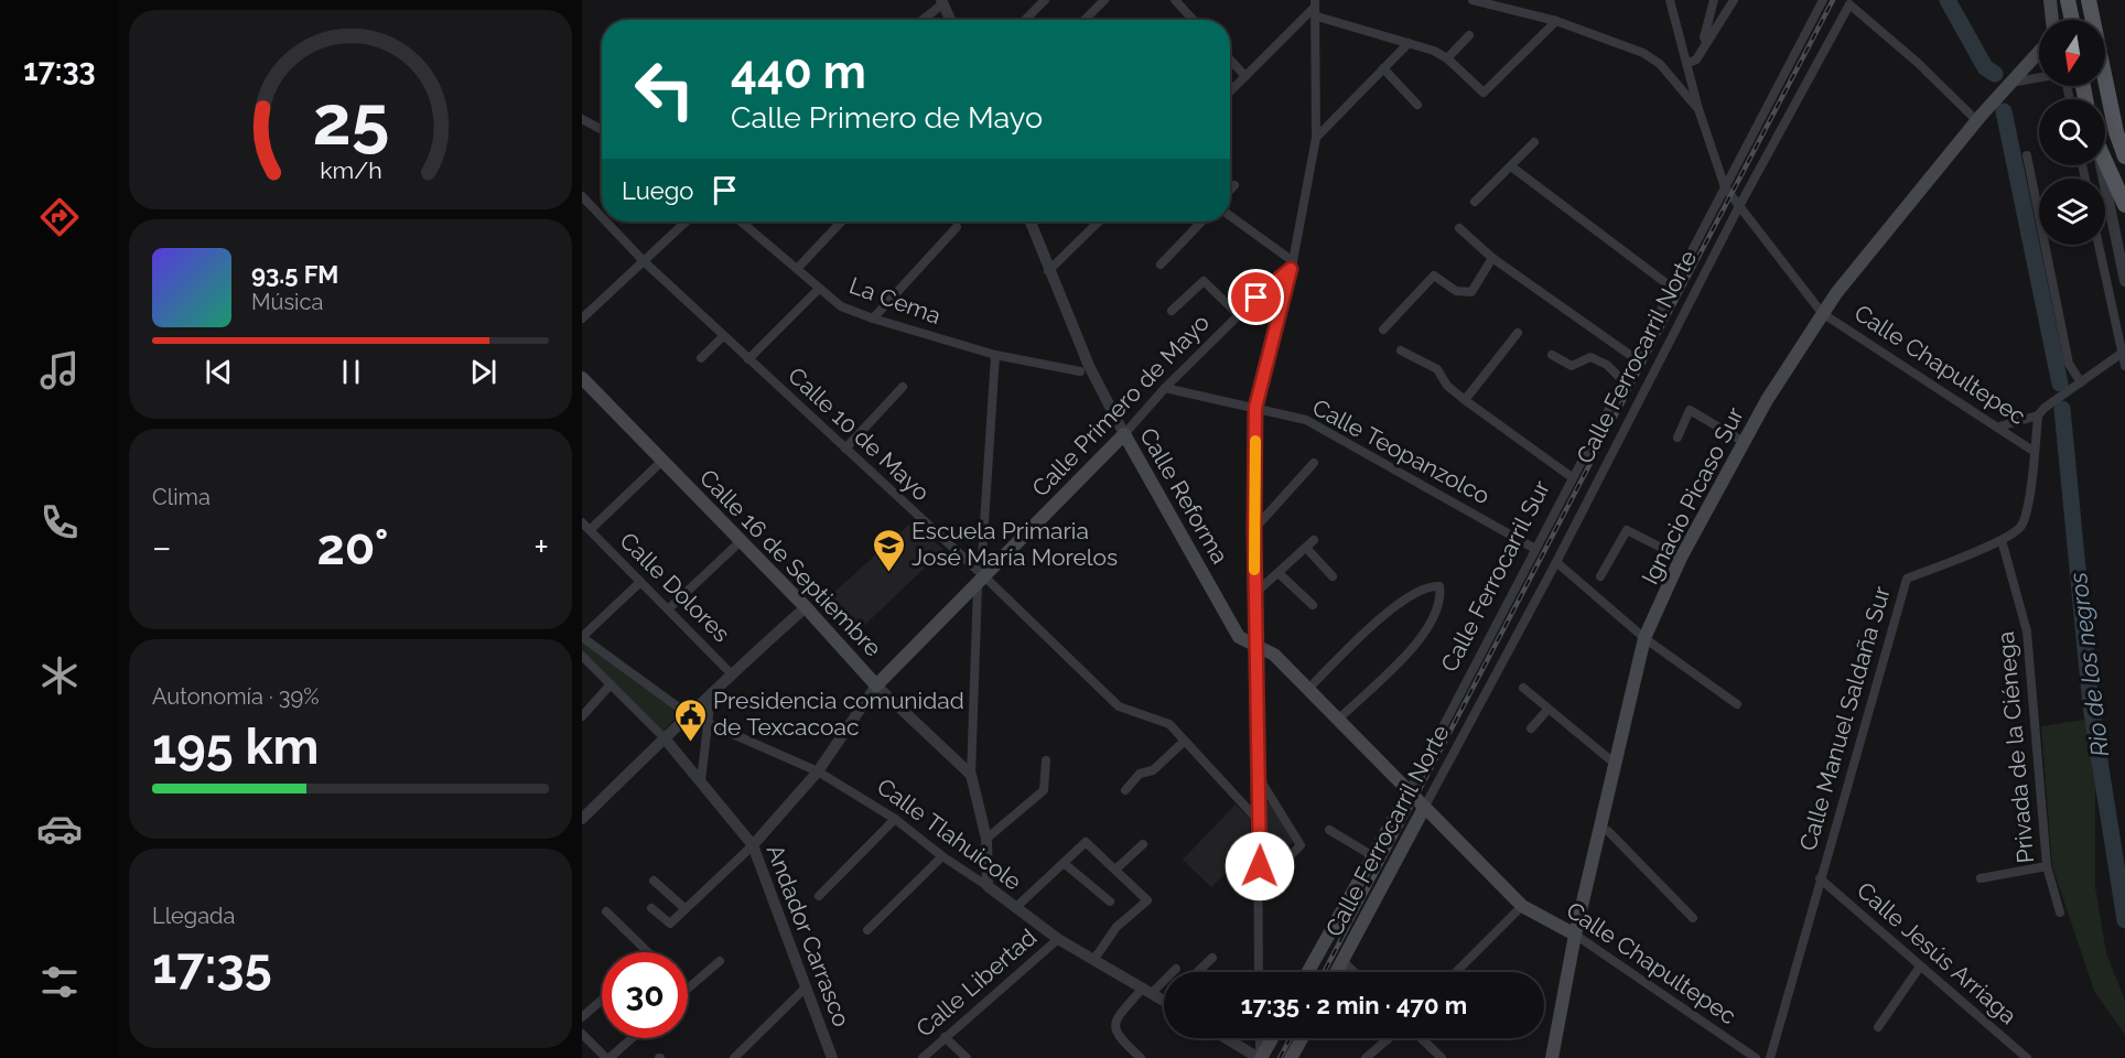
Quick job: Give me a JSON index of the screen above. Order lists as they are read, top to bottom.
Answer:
{
  "streets": {
    "main road": [
      "Calle Ferrocarril Norte",
      "Calle Chapultepec",
      "Calle Primero de Mayo",
      "Calle Reforma",
      "Ignacio Picaso Sur",
      "Calle 16 de Septiembre",
      "Calle Ferrocarril Sur"
    ],
    "street": [
      "La Cema",
      "Calle 10 de Mayo",
      "Calle Teopanzolco",
      "Calle Dolores",
      "Calle Manuel Saldaña Sur",
      "Privada de la Ciénega",
      "Calle Tlahuicole",
      "Andador Carrasco",
      "Calle Jesús Arriaga",
      "Calle Libertad"
    ]
  },
  "crossings": [
    ["Calle Ferrocarril Norte", "Calle Chapultepec"],
    ["Calle Ferrocarril Norte", "Calle Reforma"],
    ["Calle Ferrocarril Norte", "Ignacio Picaso Sur"],
    ["Calle Chapultepec", "Calle Reforma"],
    ["Calle Chapultepec", "Ignacio Picaso Sur"],
    ["Calle Chapultepec", "Calle Ferrocarril Sur"],
    ["Calle Chapultepec", "Calle Manuel Saldaña Sur"],
    ["Calle Primero de Mayo", "Calle 10 de Mayo"],
    ["Calle Primero de Mayo", "Calle Teopanzolco"],
    ["Calle Primero de Mayo", "Calle Reforma"],
    ["Calle Primero de Mayo", "Calle 16 de Septiembre"],
    ["Calle Primero de Mayo", "Calle Tlahuicole"],
    ["Calle Primero de Mayo", "Andador Carrasco"],
    ["Calle Teopanzolco", "Calle Ferrocarril Sur"],
    ["Calle Reforma", "Calle Ferrocarril Sur"],
    ["Calle 16 de Septiembre", "Calle Dolores"],
    ["Calle Manuel Saldaña Sur", "Privada de la Ciénega"],
    ["Calle Manuel Saldaña Sur", "Calle Jesús Arriaga"],
    ["Calle Tlahuicole", "Calle Libertad"]
  ],
  "water": ["Rio de los negros"],
  "places": {
    "school or university": ["Escuela Primaria José María Morelos"],
    "public building": ["Presidencia comunidad de Texcacoac"]
  },
  "north": "bottom",
  "page": {
    "tabs": "17:33",
    "turn": ["440 m", "Calle Primero de Mayo"],
    "then": "Luego",
    "song": ["93.5 FM", "Música"],
    "tile": [
      "Clima",
      ["Autonomía · 39%", "195 km"],
      ["Llegada", "17:35"]
    ],
    "heat": ["−", "20°", "+"],
    "limit": "30",
    "trip": "17:35 · 2 min · 470 m",
    "gauge": ["25", "km/h"]
  }
}
